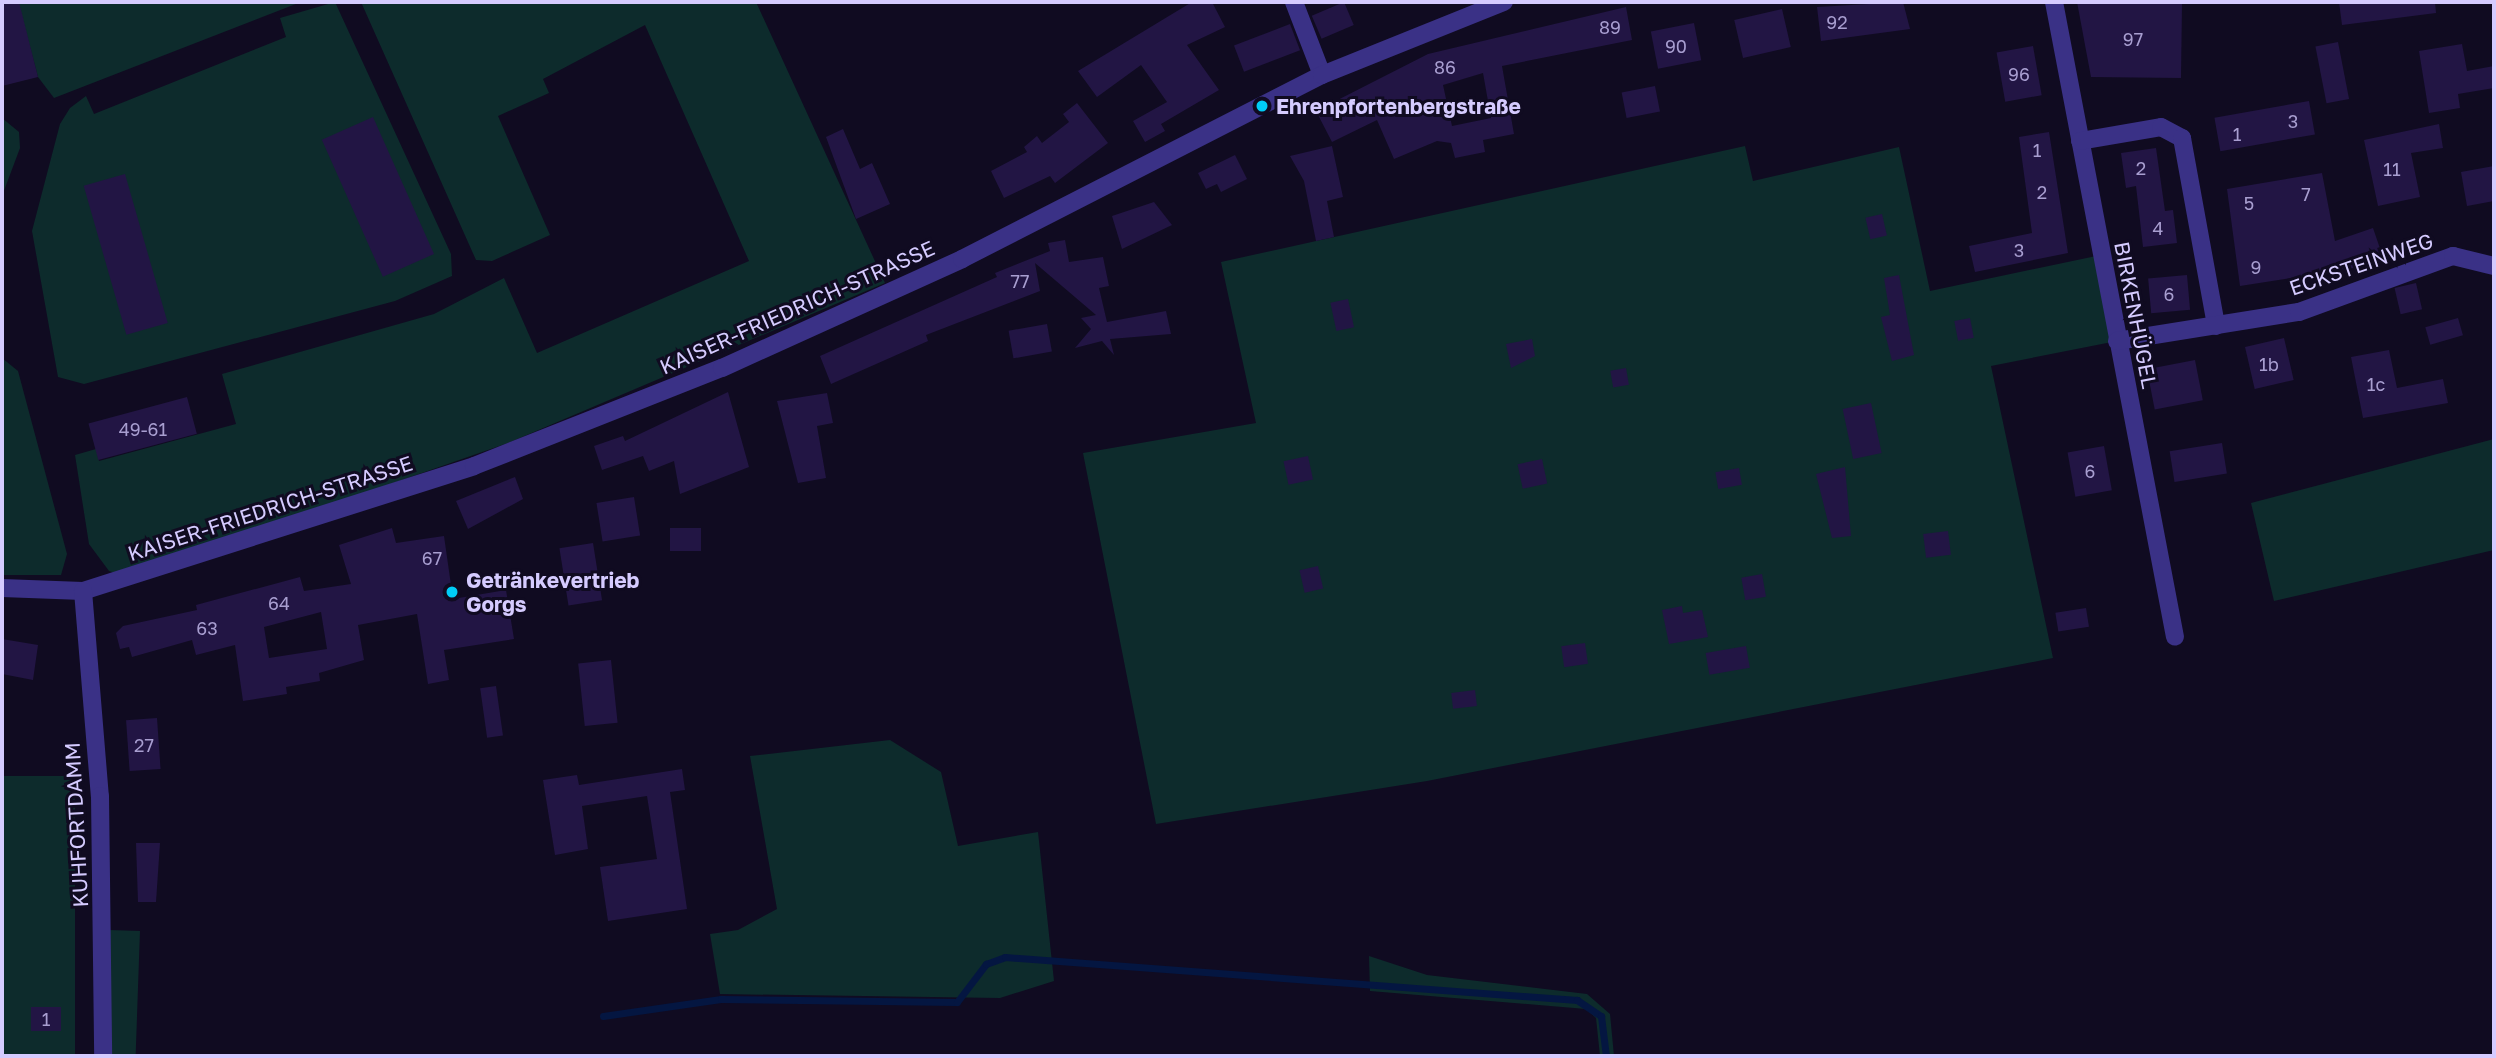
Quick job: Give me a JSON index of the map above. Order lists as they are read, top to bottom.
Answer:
{
  "streets": {
    "street": [
      "ECKSTEINWEG",
      "KAISER-FRIEDRICH-STRASSE",
      "BIRKENHÜGEL",
      "KUHFORTDAMM"
    ]
  },
  "crossings": [
    ["ECKSTEINWEG", "BIRKENHÜGEL"],
    ["KAISER-FRIEDRICH-STRASSE", "KUHFORTDAMM"]
  ],
  "places": ["Ehrenpfortenbergstraße", "Getränkevertrieb Gorgs"],
  "house_numbers": [
    "92",
    "89",
    "97",
    "90",
    "86",
    "96",
    "3",
    "1",
    "1",
    "2",
    "11",
    "2",
    "7",
    "5",
    "4",
    "3",
    "9",
    "77",
    "6",
    "1b",
    "1c",
    "49-61",
    "6",
    "67",
    "64",
    "63",
    "27",
    "1"
  ]
}
